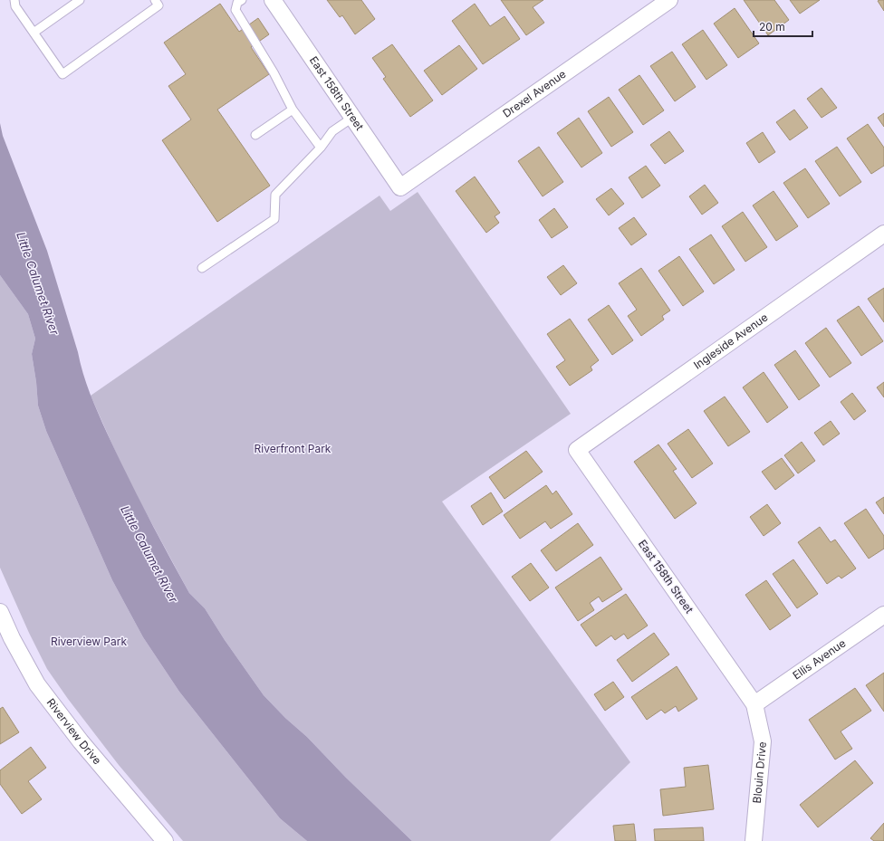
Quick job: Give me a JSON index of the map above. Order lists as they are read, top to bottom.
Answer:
{
  "streets": {
    "street": [
      "Drexel Avenue",
      "East 158th Street",
      "Ingleside Avenue",
      "Ellis Avenue",
      "Riverview Drive",
      "Blouin Drive"
    ]
  },
  "crossings": [
    ["Drexel Avenue", "East 158th Street"],
    ["East 158th Street", "Ingleside Avenue"],
    ["East 158th Street", "Ellis Avenue"],
    ["East 158th Street", "Blouin Drive"],
    ["Ellis Avenue", "Blouin Drive"]
  ],
  "water": ["Little Calumet River"],
  "parks": ["Riverfront Park", "Riverview Park"],
  "scale_bar": "20 m"
}
